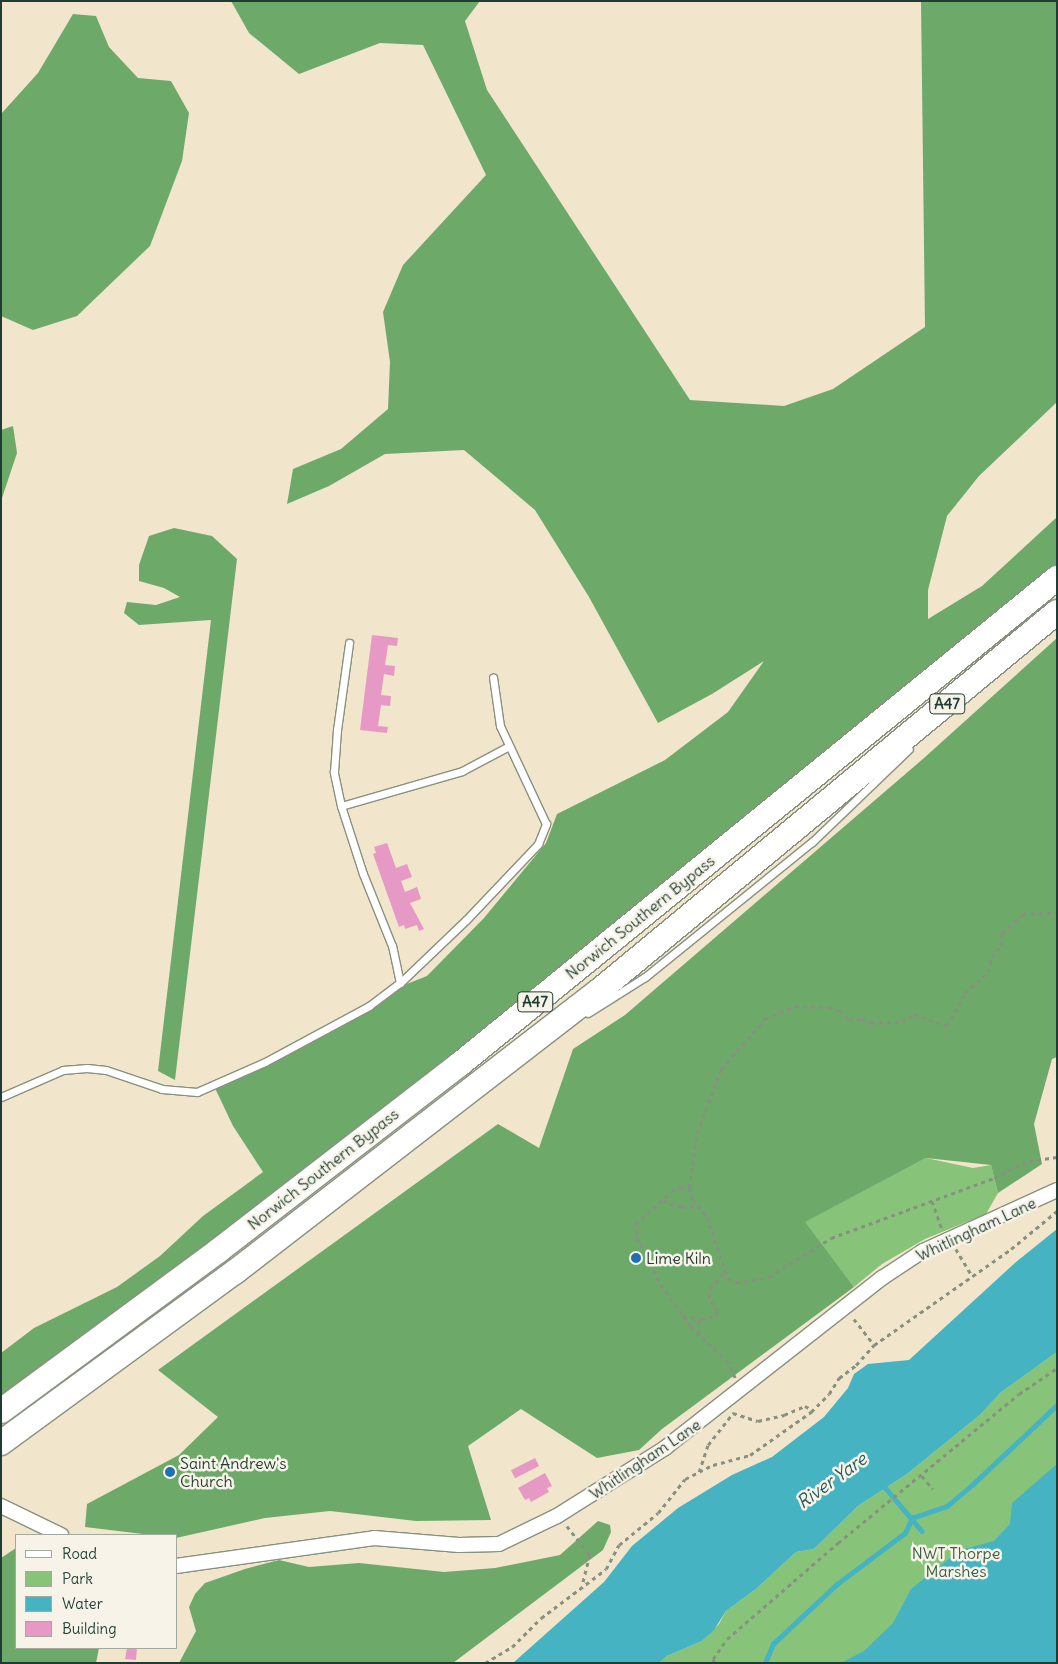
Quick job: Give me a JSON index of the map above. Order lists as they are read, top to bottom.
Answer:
{
  "streets": {
    "highway": ["A47", "Norwich Southern Bypass"],
    "street": ["Whitlingham Lane"]
  },
  "water": ["River Yare"],
  "parks": ["NWT Thorpe Marshes"],
  "places": ["Lime Kiln", "Saint Andrew's Church"],
  "legend": [
    "Road",
    "Park",
    "Water",
    "Building"
  ]
}
